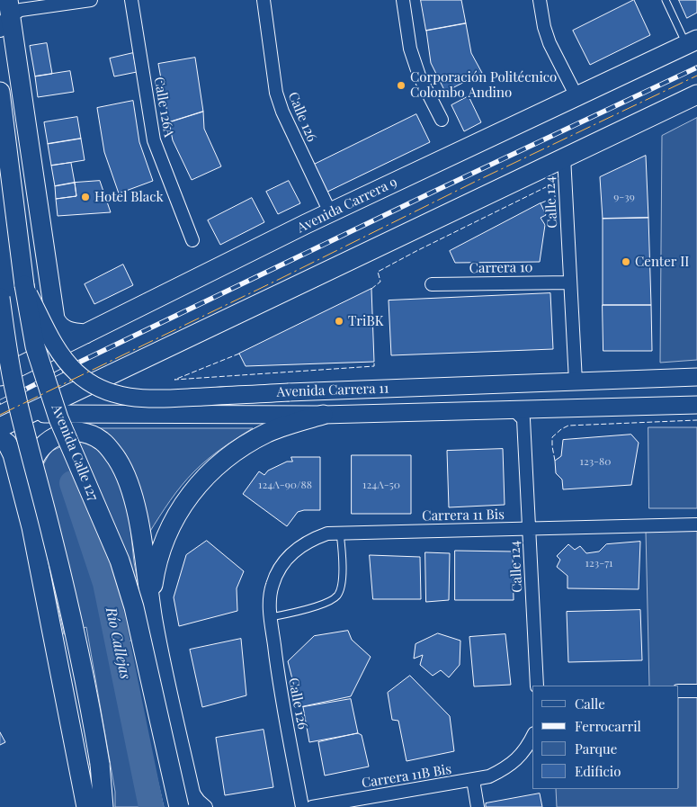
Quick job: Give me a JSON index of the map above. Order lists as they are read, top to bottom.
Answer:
{
  "streets": {
    "main road": ["Avenida Carrera 9", "Avenida Carrera 11", "Avenida Calle 127"],
    "street": [
      "Calle 126A",
      "Calle 126",
      "Calle 124",
      "Carrera 10",
      "Carrera 11 Bis",
      "Carrera 11B Bis"
    ]
  },
  "crossings": [
    ["Calle 126", "Avenida Carrera 9"],
    ["Calle 126", "Carrera 11 Bis"],
    ["Calle 124", "Carrera 10"],
    ["Calle 124", "Avenida Carrera 11"],
    ["Calle 124", "Carrera 11 Bis"],
    ["Avenida Carrera 11", "Avenida Calle 127"]
  ],
  "water": ["Río Callejas"],
  "places": [
    "Corporación Politécnico Colombo Andino",
    "Hotel Black",
    "Center II",
    "TriBK"
  ],
  "house_numbers": [
    "9-39",
    "123-80",
    "124A-90/88",
    "124A-50",
    "123-71"
  ],
  "legend": [
    "Calle",
    "Ferrocarril",
    "Parque",
    "Edificio"
  ]
}
